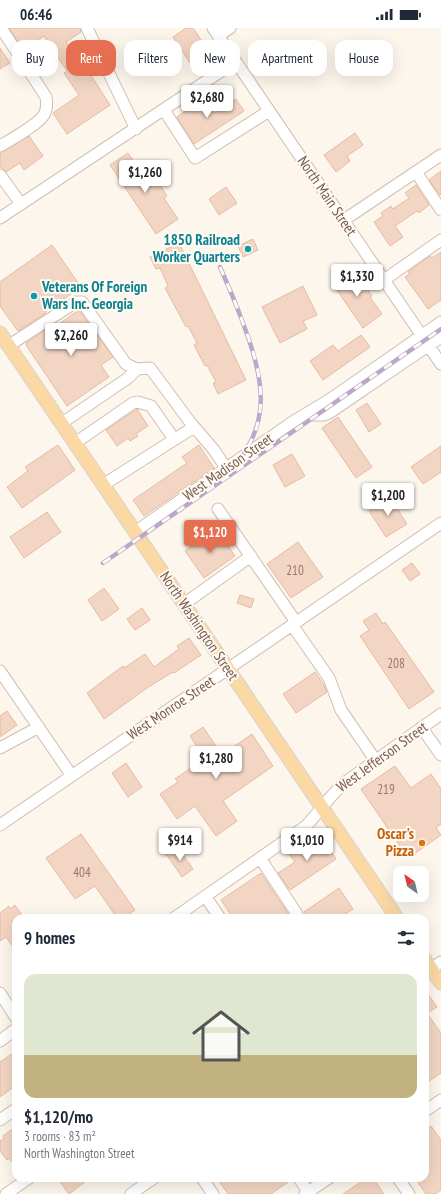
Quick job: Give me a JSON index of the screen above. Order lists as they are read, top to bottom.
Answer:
{
  "streets": {
    "main road": ["North Washington Street"],
    "street": [
      "North Main Street",
      "West Madison Street",
      "West Monroe Street",
      "West Jefferson Street"
    ]
  },
  "crossings": [
    ["North Main Street", "West Madison Street"],
    ["West Madison Street", "North Washington Street"],
    ["North Washington Street", "West Monroe Street"],
    ["North Washington Street", "West Jefferson Street"]
  ],
  "places": ["1850 Railroad Worker Quarters", "Veterans Of Foreign Wars Inc. Georgia", "Oscar's Pizza"],
  "house_numbers": [
    "210",
    "208",
    "219",
    "404"
  ],
  "north": "top left",
  "page": {
    "status": "06:46",
    "chip": [
      "Buy",
      "Rent",
      "Filters",
      "New",
      "Apartment",
      "House"
    ],
    "price": [
      "$2,680",
      "$1,260",
      "$1,330",
      "$2,260",
      "$1,200",
      "$1,120",
      "$1,280",
      "$914",
      "$1,010"
    ],
    "heading": "9 homes",
    "list": [
      {
        "name": "$1,120/mo",
        "note": "3 rooms · 83 m² · North Washington Street"
      }
    ]
  }
}
